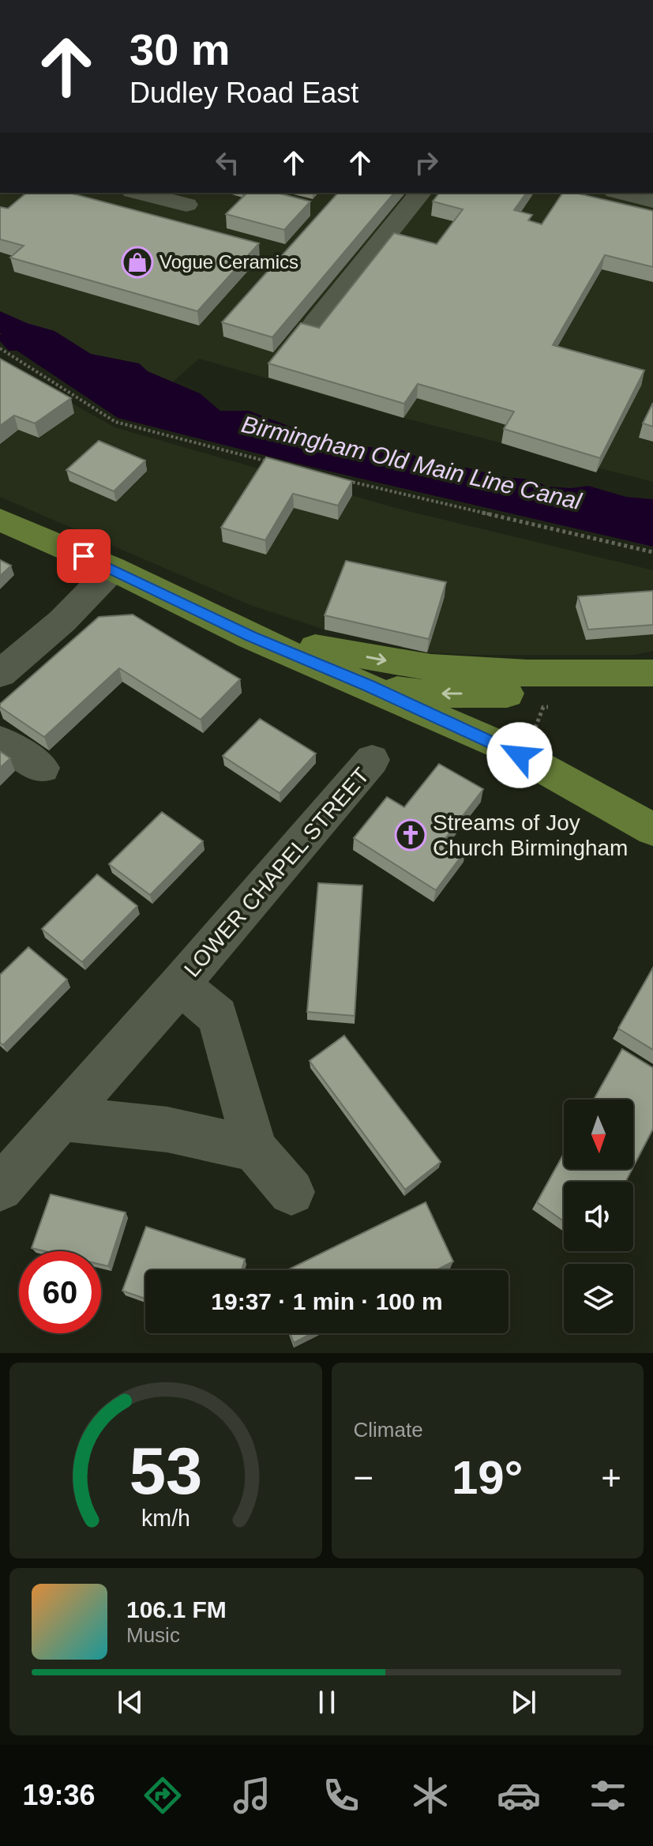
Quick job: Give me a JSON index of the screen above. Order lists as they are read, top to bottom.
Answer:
{
  "streets": {
    "street": ["LOWER CHAPEL STREET"]
  },
  "water": ["Birmingham Old Main Line Canal"],
  "places": {
    "shop": ["Vogue Ceramics"],
    "church": ["Streams of Joy Church Birmingham"]
  },
  "north": "bottom",
  "page": {
    "turn": ["30 m", "Dudley Road East"],
    "limit": "60",
    "trip": "19:37 · 1 min · 100 m",
    "tile": "Climate",
    "heat": ["−", "19°", "+"],
    "song": ["106.1 FM", "Music"],
    "tabs": "19:36",
    "gauge": ["53", "km/h"]
  }
}
